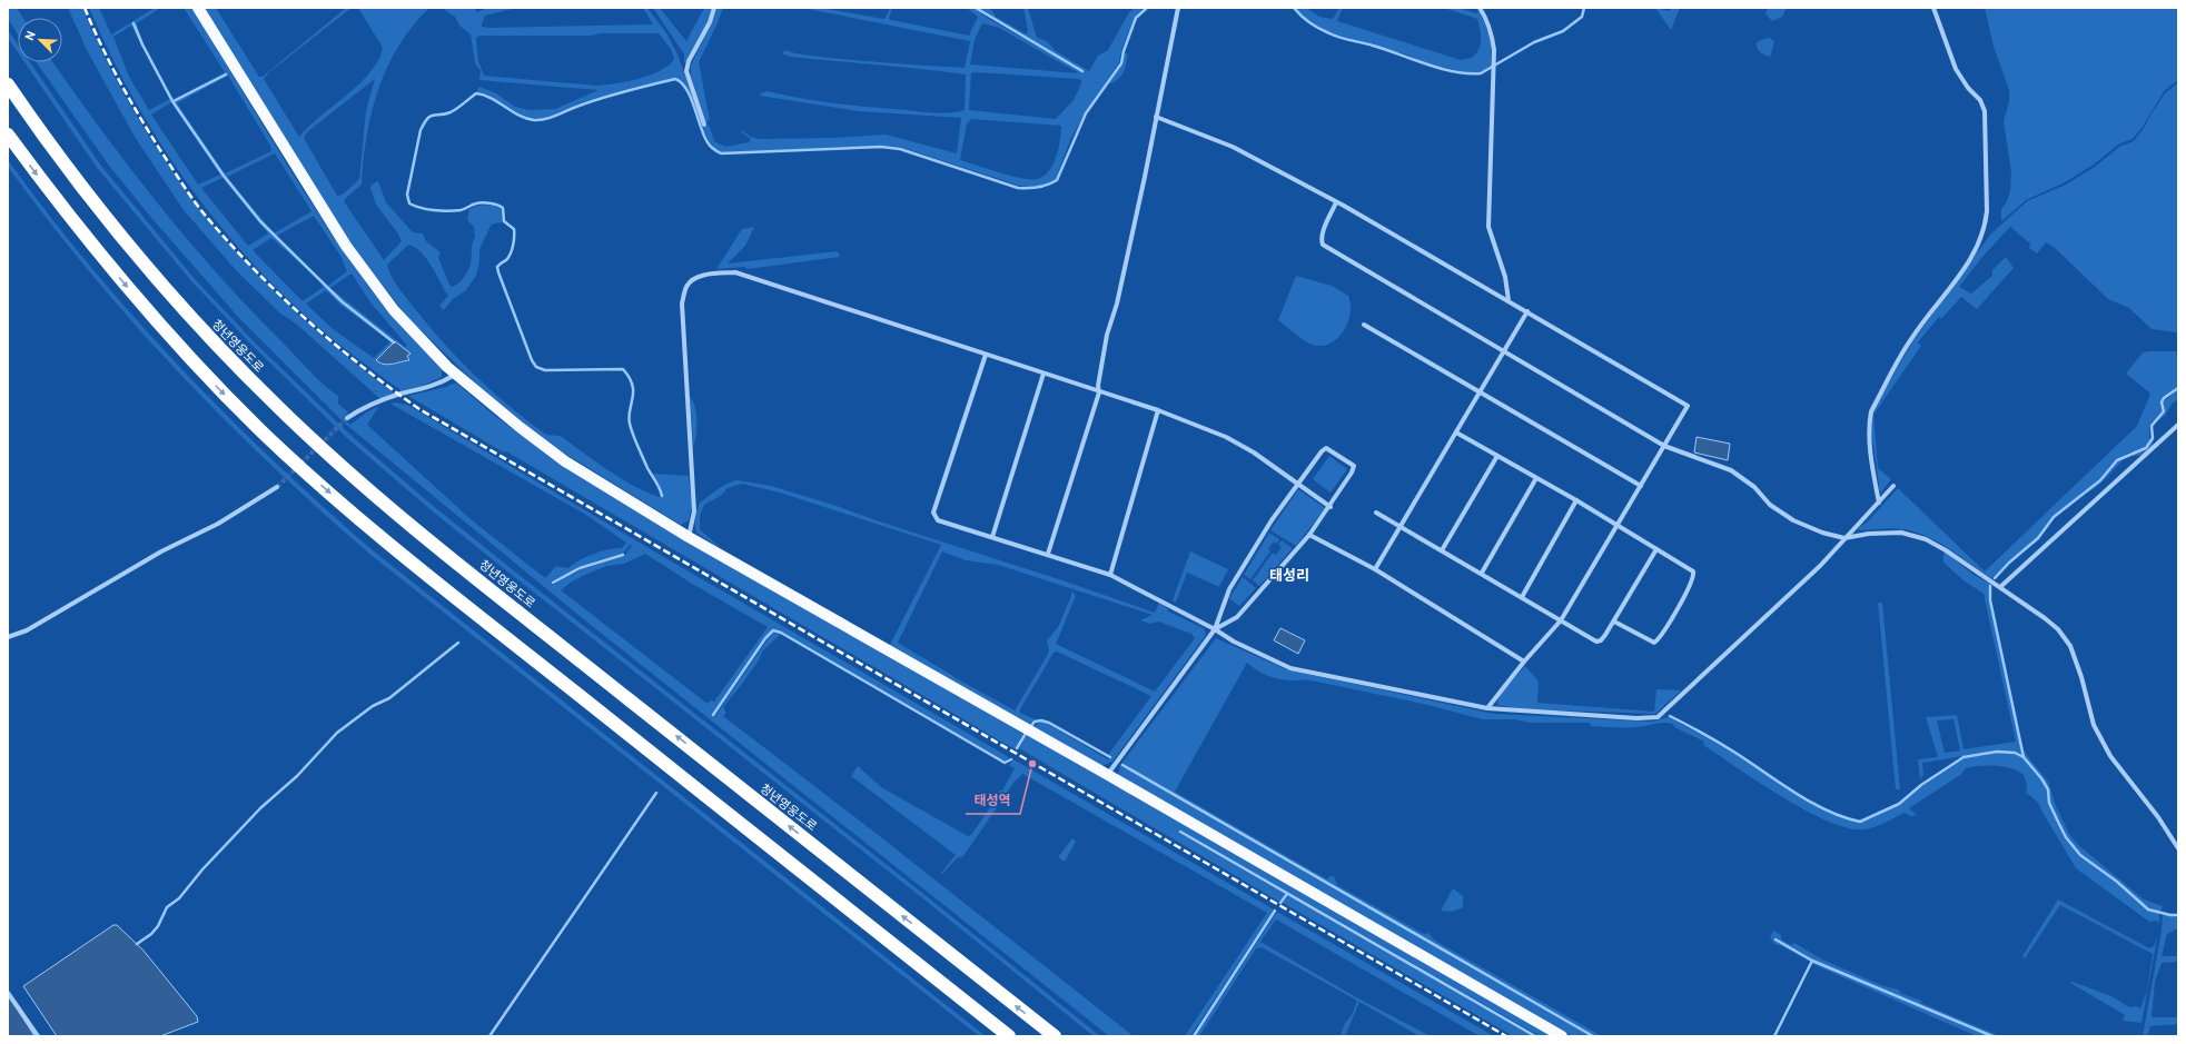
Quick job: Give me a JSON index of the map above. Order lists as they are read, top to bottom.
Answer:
{
  "streets": {
    "highway": ["청년영웅도로"]
  },
  "districts": ["태성리"],
  "places": ["태성역"],
  "north": "top left"
}
